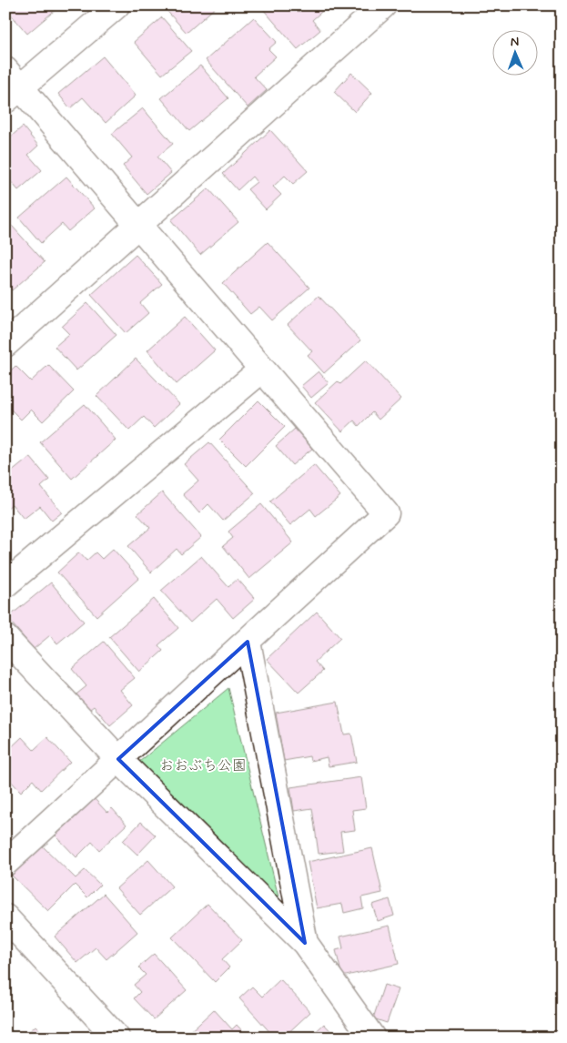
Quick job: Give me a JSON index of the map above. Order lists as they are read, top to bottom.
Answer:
{
  "parks": ["おおぶち公園"],
  "north": "top"
}
